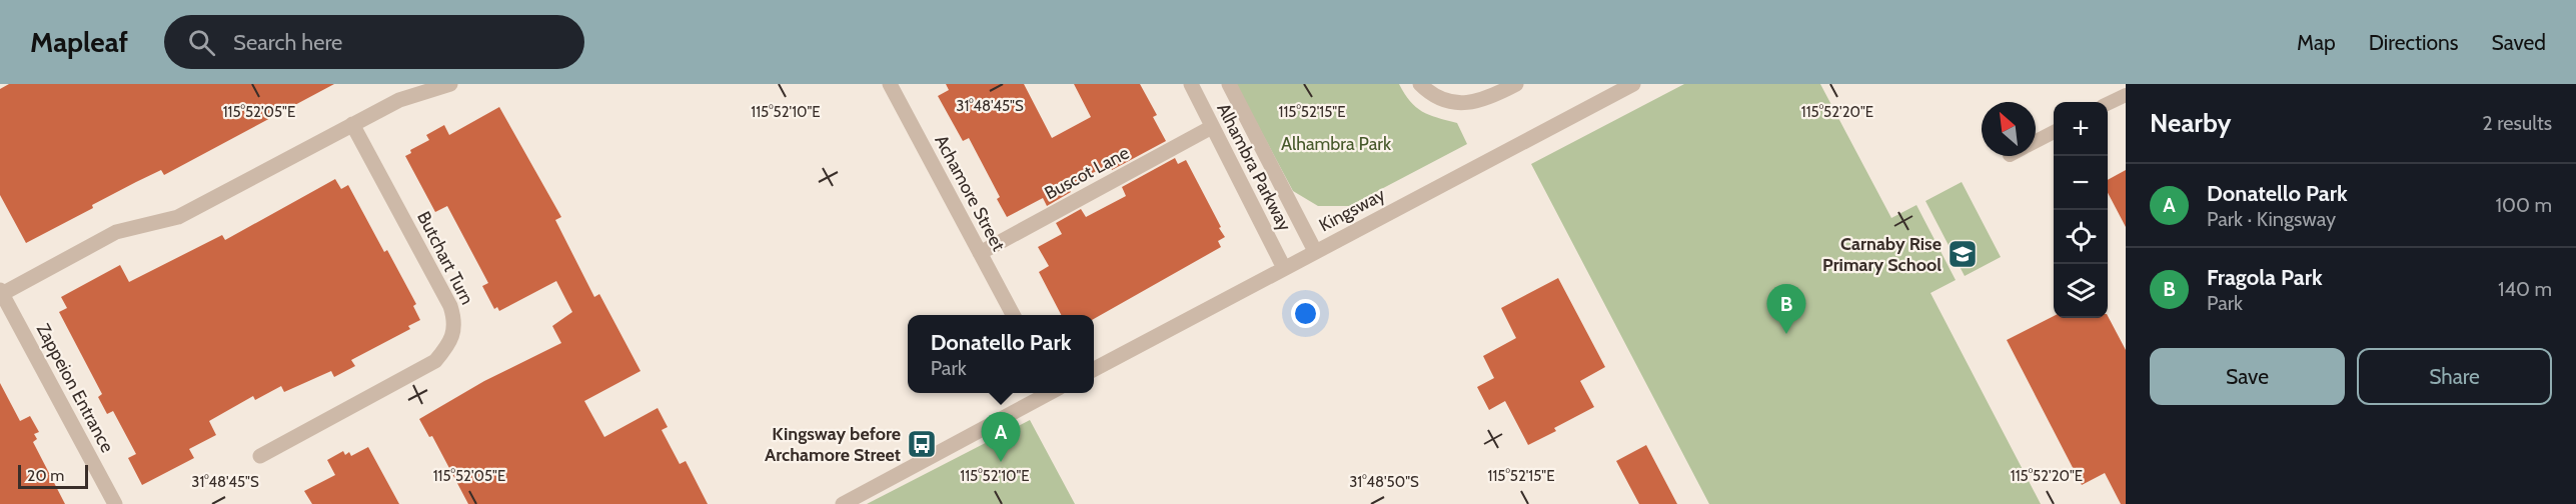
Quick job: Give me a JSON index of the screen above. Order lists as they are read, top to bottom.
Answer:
{
  "streets": {
    "street": [
      "Alhambra Parkway",
      "Buscot Lane",
      "Achamore Street",
      "Kingsway",
      "Butchart Turn",
      "Zappeion Entrance"
    ]
  },
  "crossings": [
    ["Alhambra Parkway", "Buscot Lane"],
    ["Alhambra Parkway", "Kingsway"],
    ["Buscot Lane", "Achamore Street"]
  ],
  "parks": ["Alhambra Park"],
  "places": {
    "school or university": ["Carnaby Rise Primary School"],
    "bus stop": ["Kingsway before Archamore Street"]
  },
  "scale_bar": "20 m",
  "north": "top left",
  "page": {
    "header": "Mapleaf",
    "search": "Search here",
    "nav": ["Map", "Directions", "Saved"],
    "heading": ["Nearby", "2 results"],
    "map_buttons": ["+", "−"],
    "list": [
      {
        "mark": "A",
        "name": "Donatello Park",
        "note": "Park · Kingsway",
        "value": "100 m"
      },
      {
        "mark": "B",
        "name": "Fragola Park",
        "note": "Park",
        "value": "140 m"
      }
    ],
    "pins": ["B", "A"],
    "popup": ["Donatello Park", "Park"],
    "buttons": ["Save", "Share"],
    "scale": "20 m"
  },
  "coordinates": [
    "31°48'45\"S",
    "115°52'05\"E",
    "115°52'10\"E",
    "115°52'15\"E",
    "115°52'20\"E",
    "31°48'50\"S"
  ]
}
